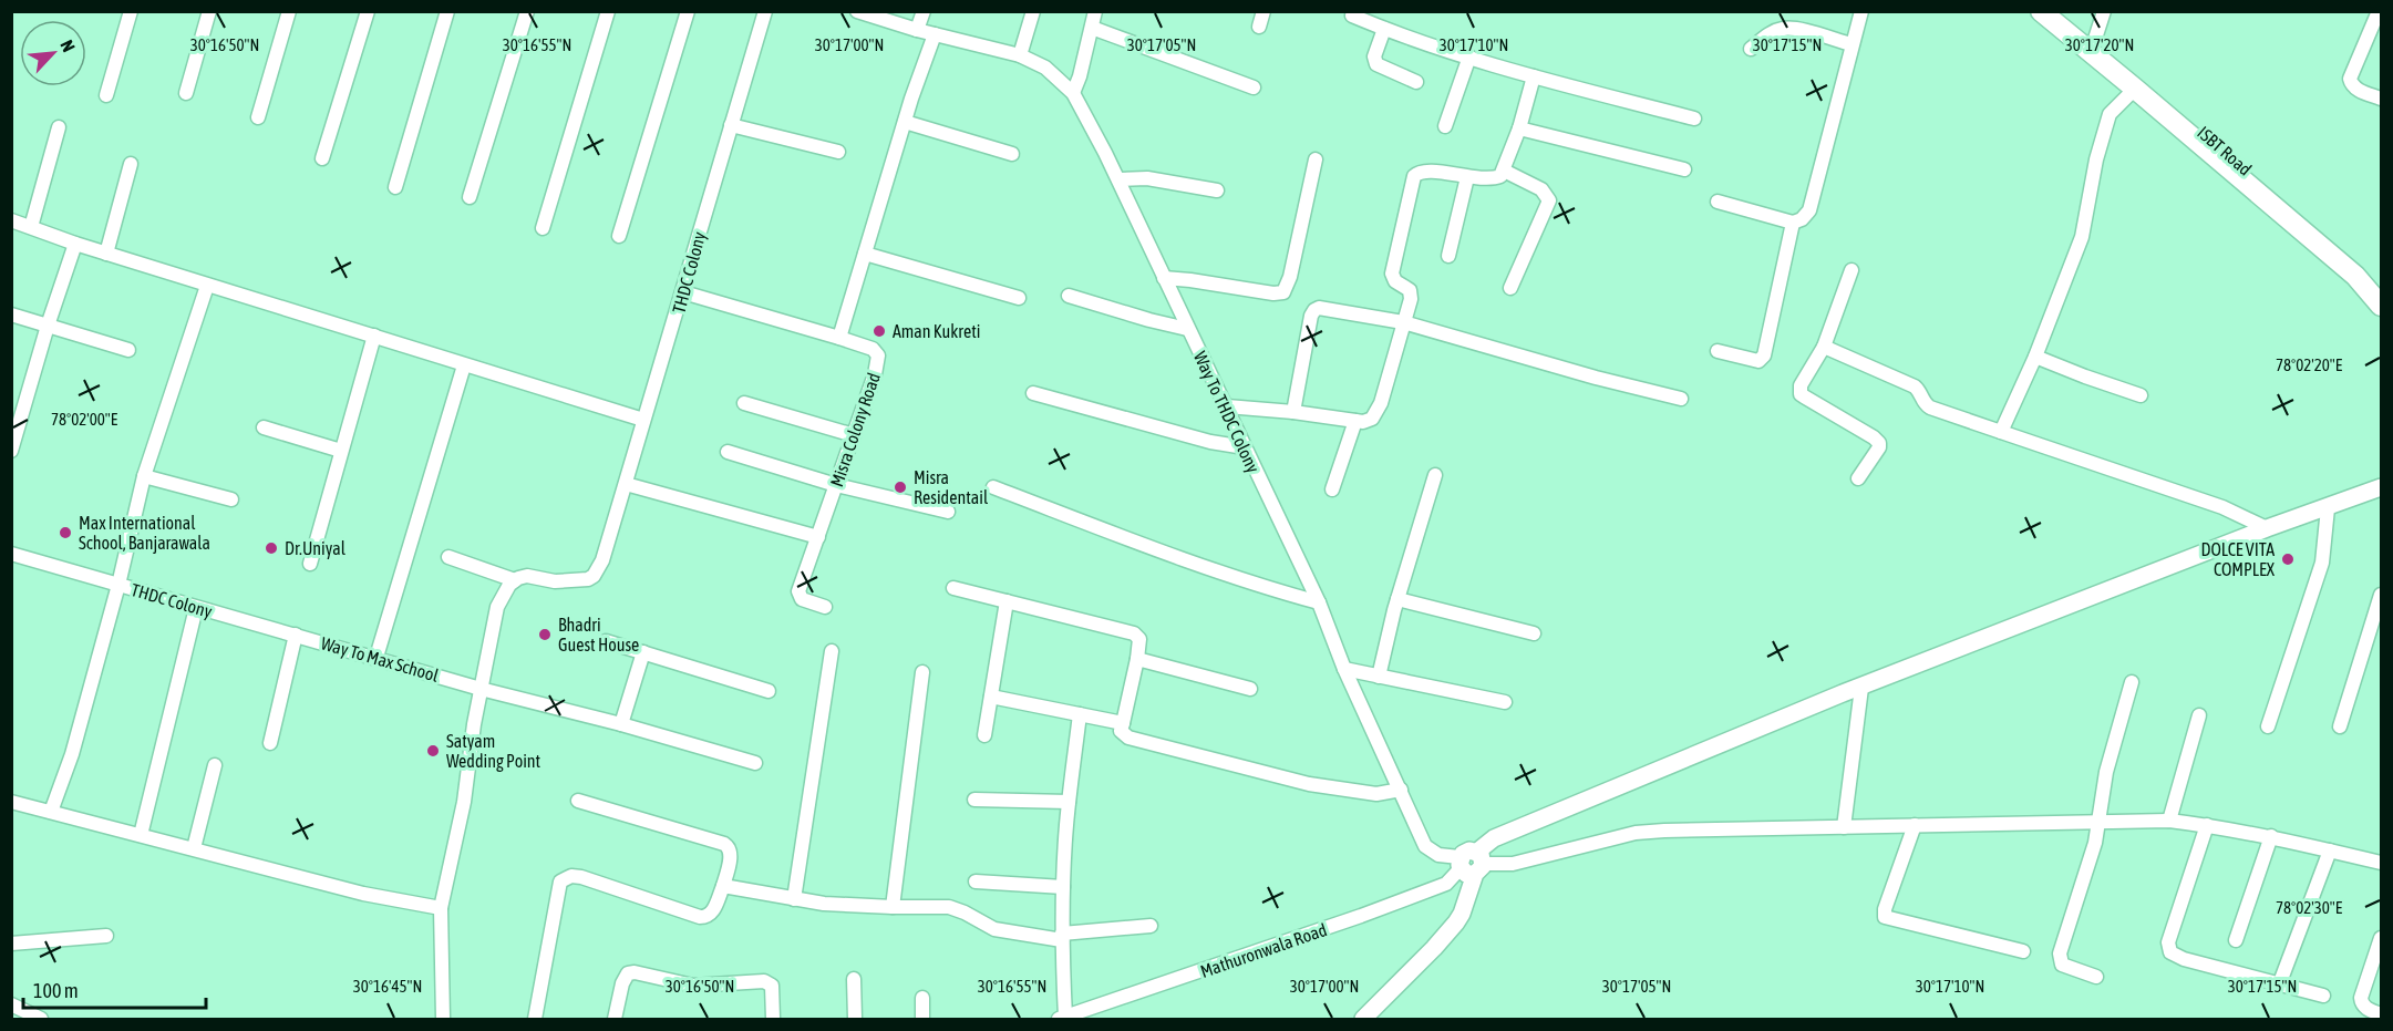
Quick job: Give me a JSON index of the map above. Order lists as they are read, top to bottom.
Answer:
{
  "streets": {
    "highway": ["ISBT Road"],
    "street": [
      "THDC Colony",
      "Way To THDC Colony",
      "Misra Colony Road",
      "Way To Max School",
      "Mathuronwala Road"
    ]
  },
  "crossings": [
    ["THDC Colony", "Misra Colony Road"],
    ["THDC Colony", "Way To Max School"],
    ["Way To THDC Colony", "Mathuronwala Road"]
  ],
  "places": [
    "Aman Kukreti",
    "Misra Residentail",
    "Max International School, Banjarawala",
    "Dr.Uniyal",
    "DOLCE VITA COMPLEX",
    "Bhadri Guest House",
    "Satyam Wedding Point"
  ],
  "scale_bar": "100 m",
  "north": "top right",
  "coordinates": [
    "30°16'50\"N",
    "30°16'55\"N",
    "30°17'00\"N",
    "30°17'05\"N",
    "30°17'10\"N",
    "30°17'15\"N",
    "30°17'20\"N",
    "78°02'20\"E",
    "78°02'00\"E",
    "78°02'30\"E",
    "30°16'45\"N"
  ]
}
